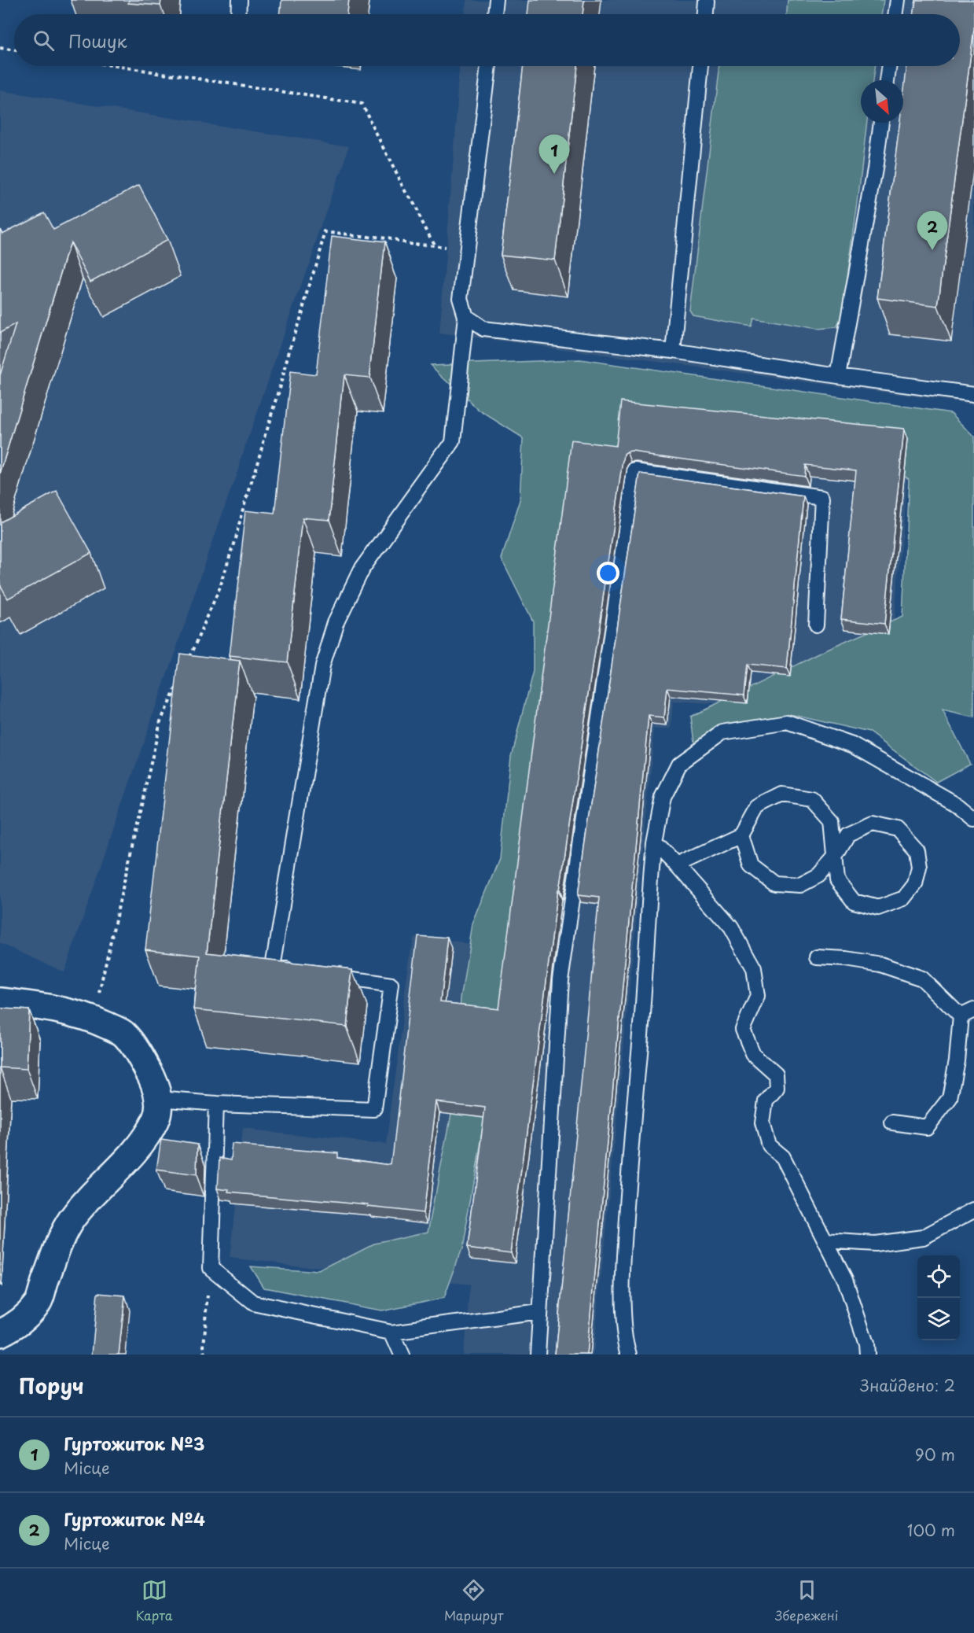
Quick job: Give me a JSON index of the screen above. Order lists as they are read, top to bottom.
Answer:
{
  "north": "bottom right",
  "page": {
    "search": "Пошук",
    "pins": ["1", "2"],
    "heading": ["Поруч", "Знайдено: 2"],
    "list": [
      {
        "mark": "1",
        "name": "Гуртожиток №3",
        "note": "Місце",
        "value": "90 m"
      },
      {
        "mark": "2",
        "name": "Гуртожиток №4",
        "note": "Місце",
        "value": "100 m"
      }
    ],
    "nav": ["Карта", "Маршрут", "Збережені"]
  }
}
